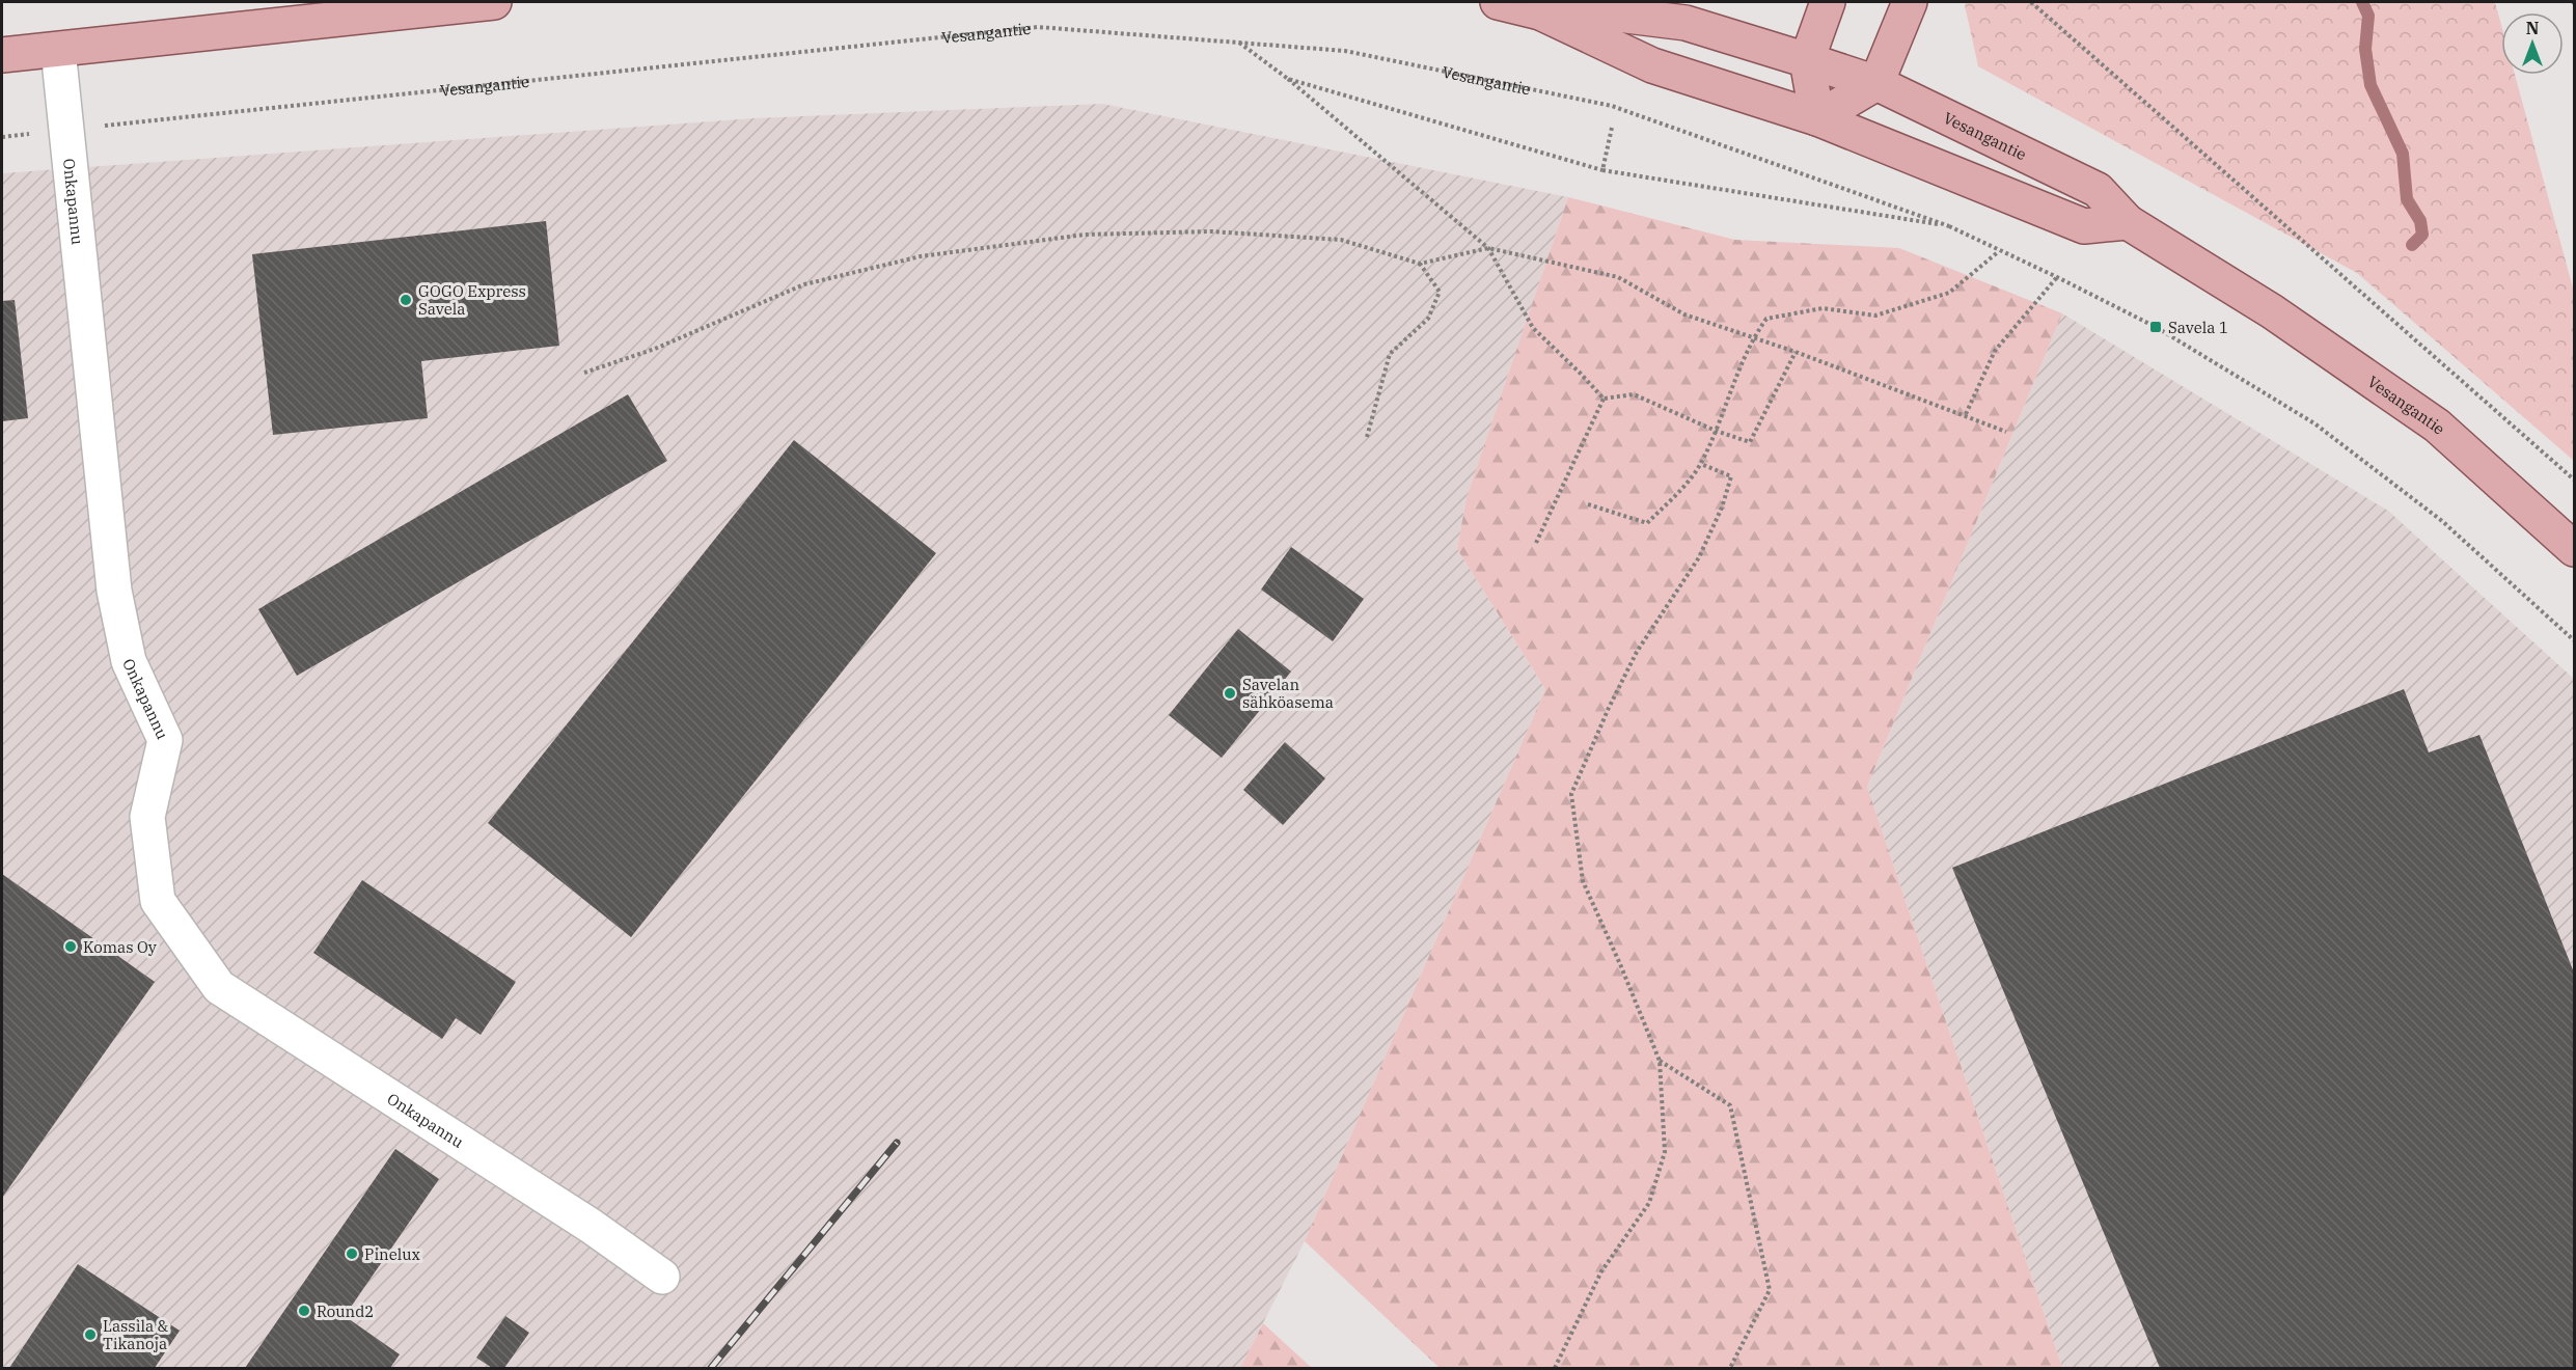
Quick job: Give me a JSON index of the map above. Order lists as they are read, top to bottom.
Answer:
{
  "streets": {
    "main road": ["Vesangantie"],
    "street": ["Onkapannu"]
  },
  "crossings": [
    ["Vesangantie", "Onkapannu"]
  ],
  "places": {
    "other": [
      "GOGO Express Savela",
      "Savelan sähköasema",
      "Komas Oy",
      "Pinelux",
      "Round2",
      "Lassila & Tikanoja"
    ],
    "transit": ["Savela 1"]
  },
  "north": "top"
}
